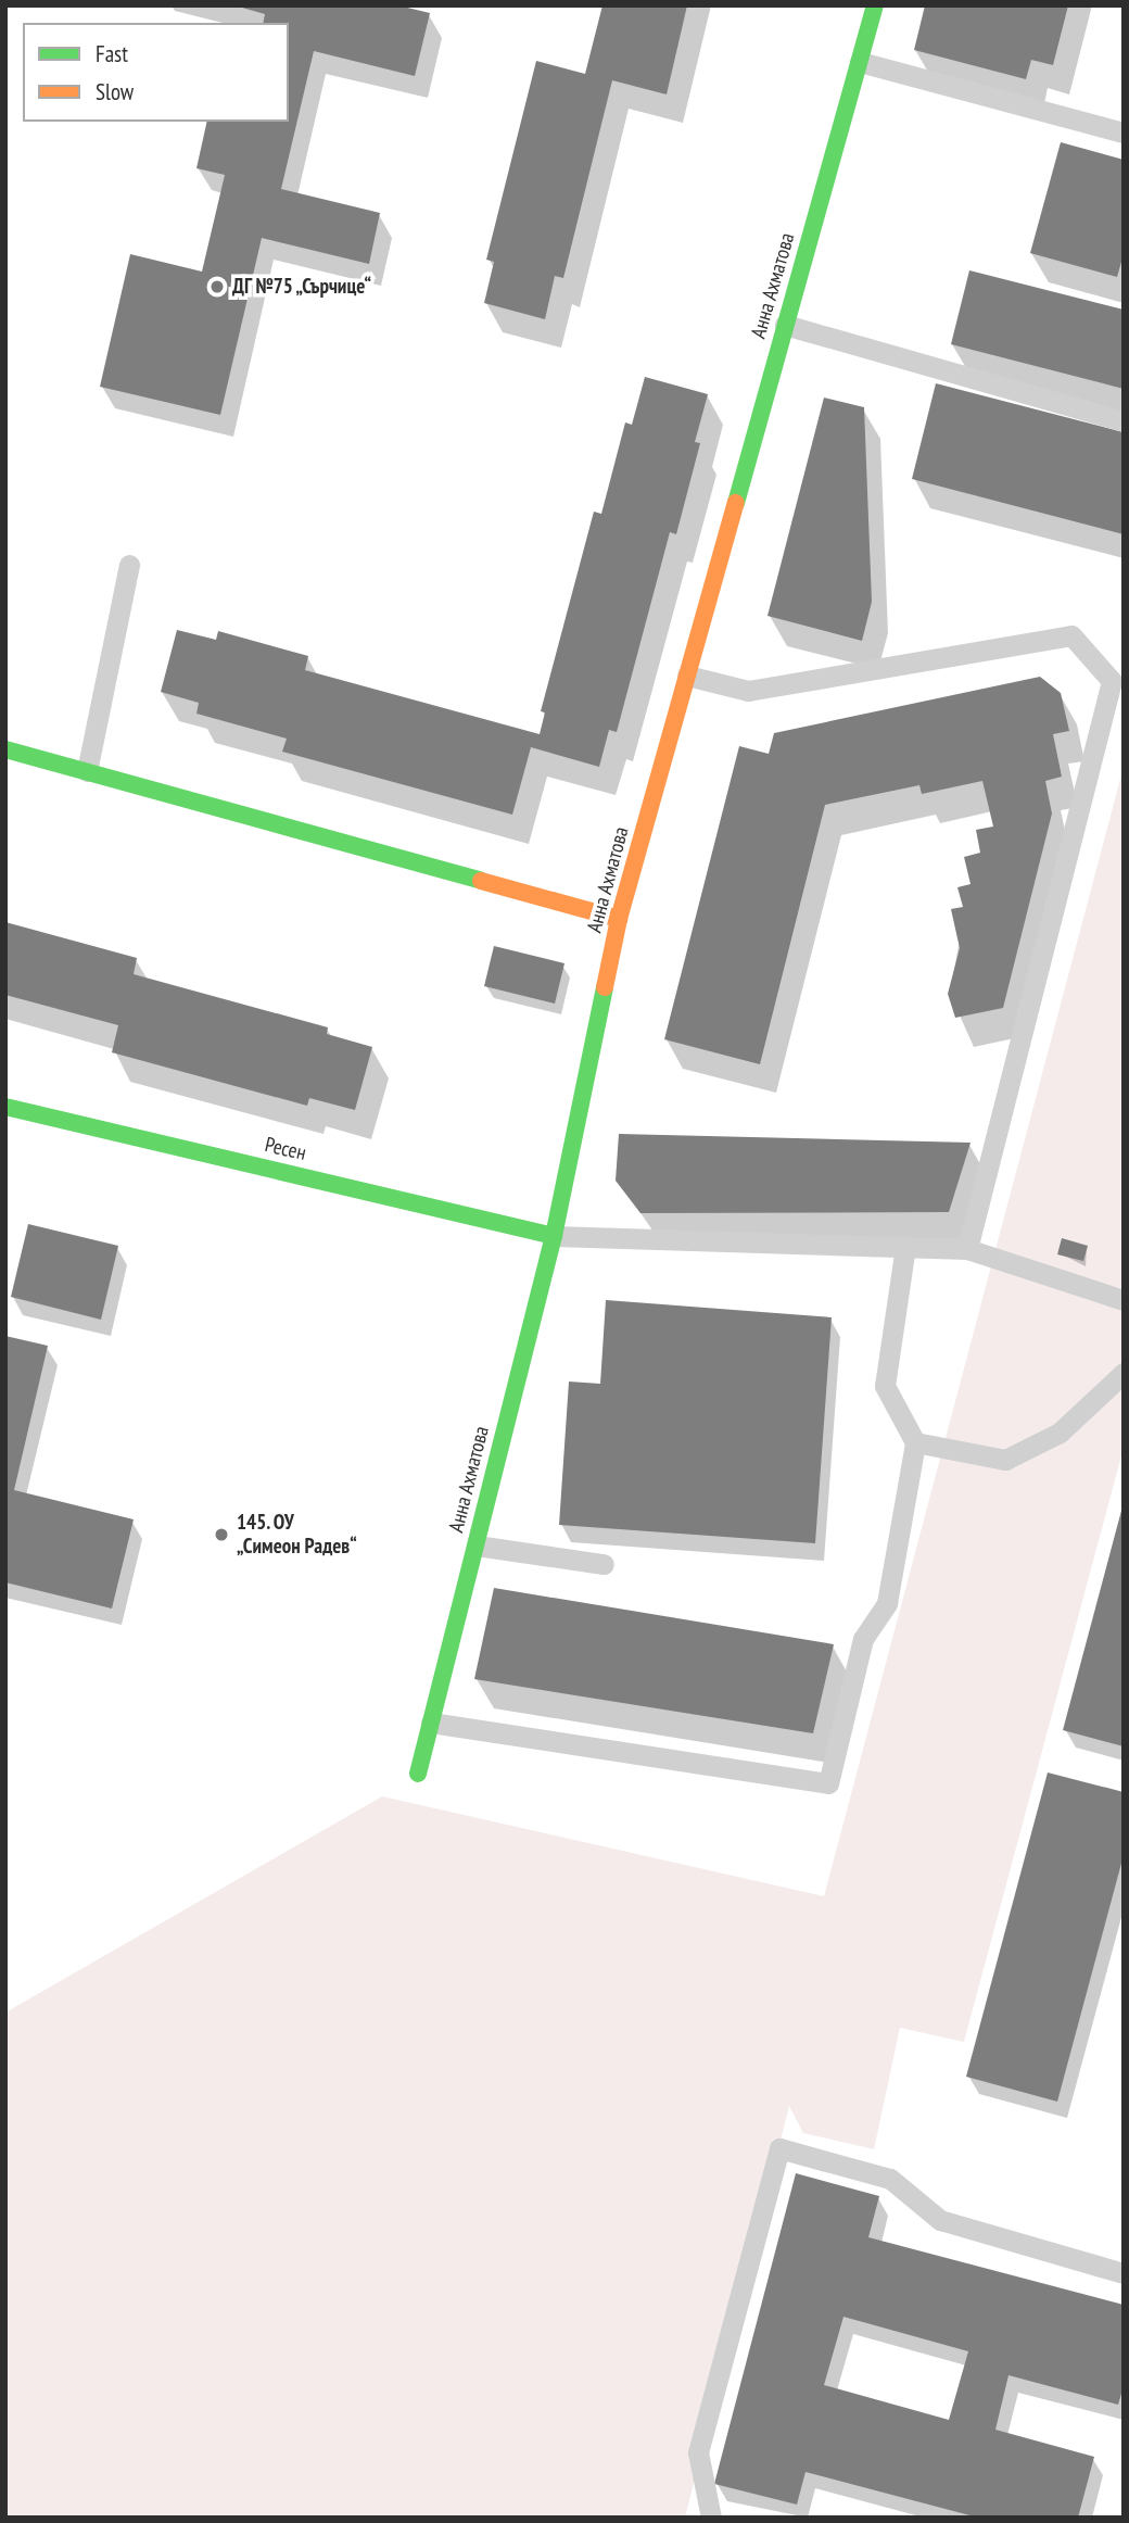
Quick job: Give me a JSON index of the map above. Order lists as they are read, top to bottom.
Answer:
{
  "streets": {
    "street": ["Анна Ахматова", "Ресен"]
  },
  "crossings": [
    ["Анна Ахматова", "Ресен"]
  ],
  "places": ["ДГ №75 „Сърчице“", "145. ОУ „Симеон Радев“"],
  "legend": ["Fast", "Slow"]
}
